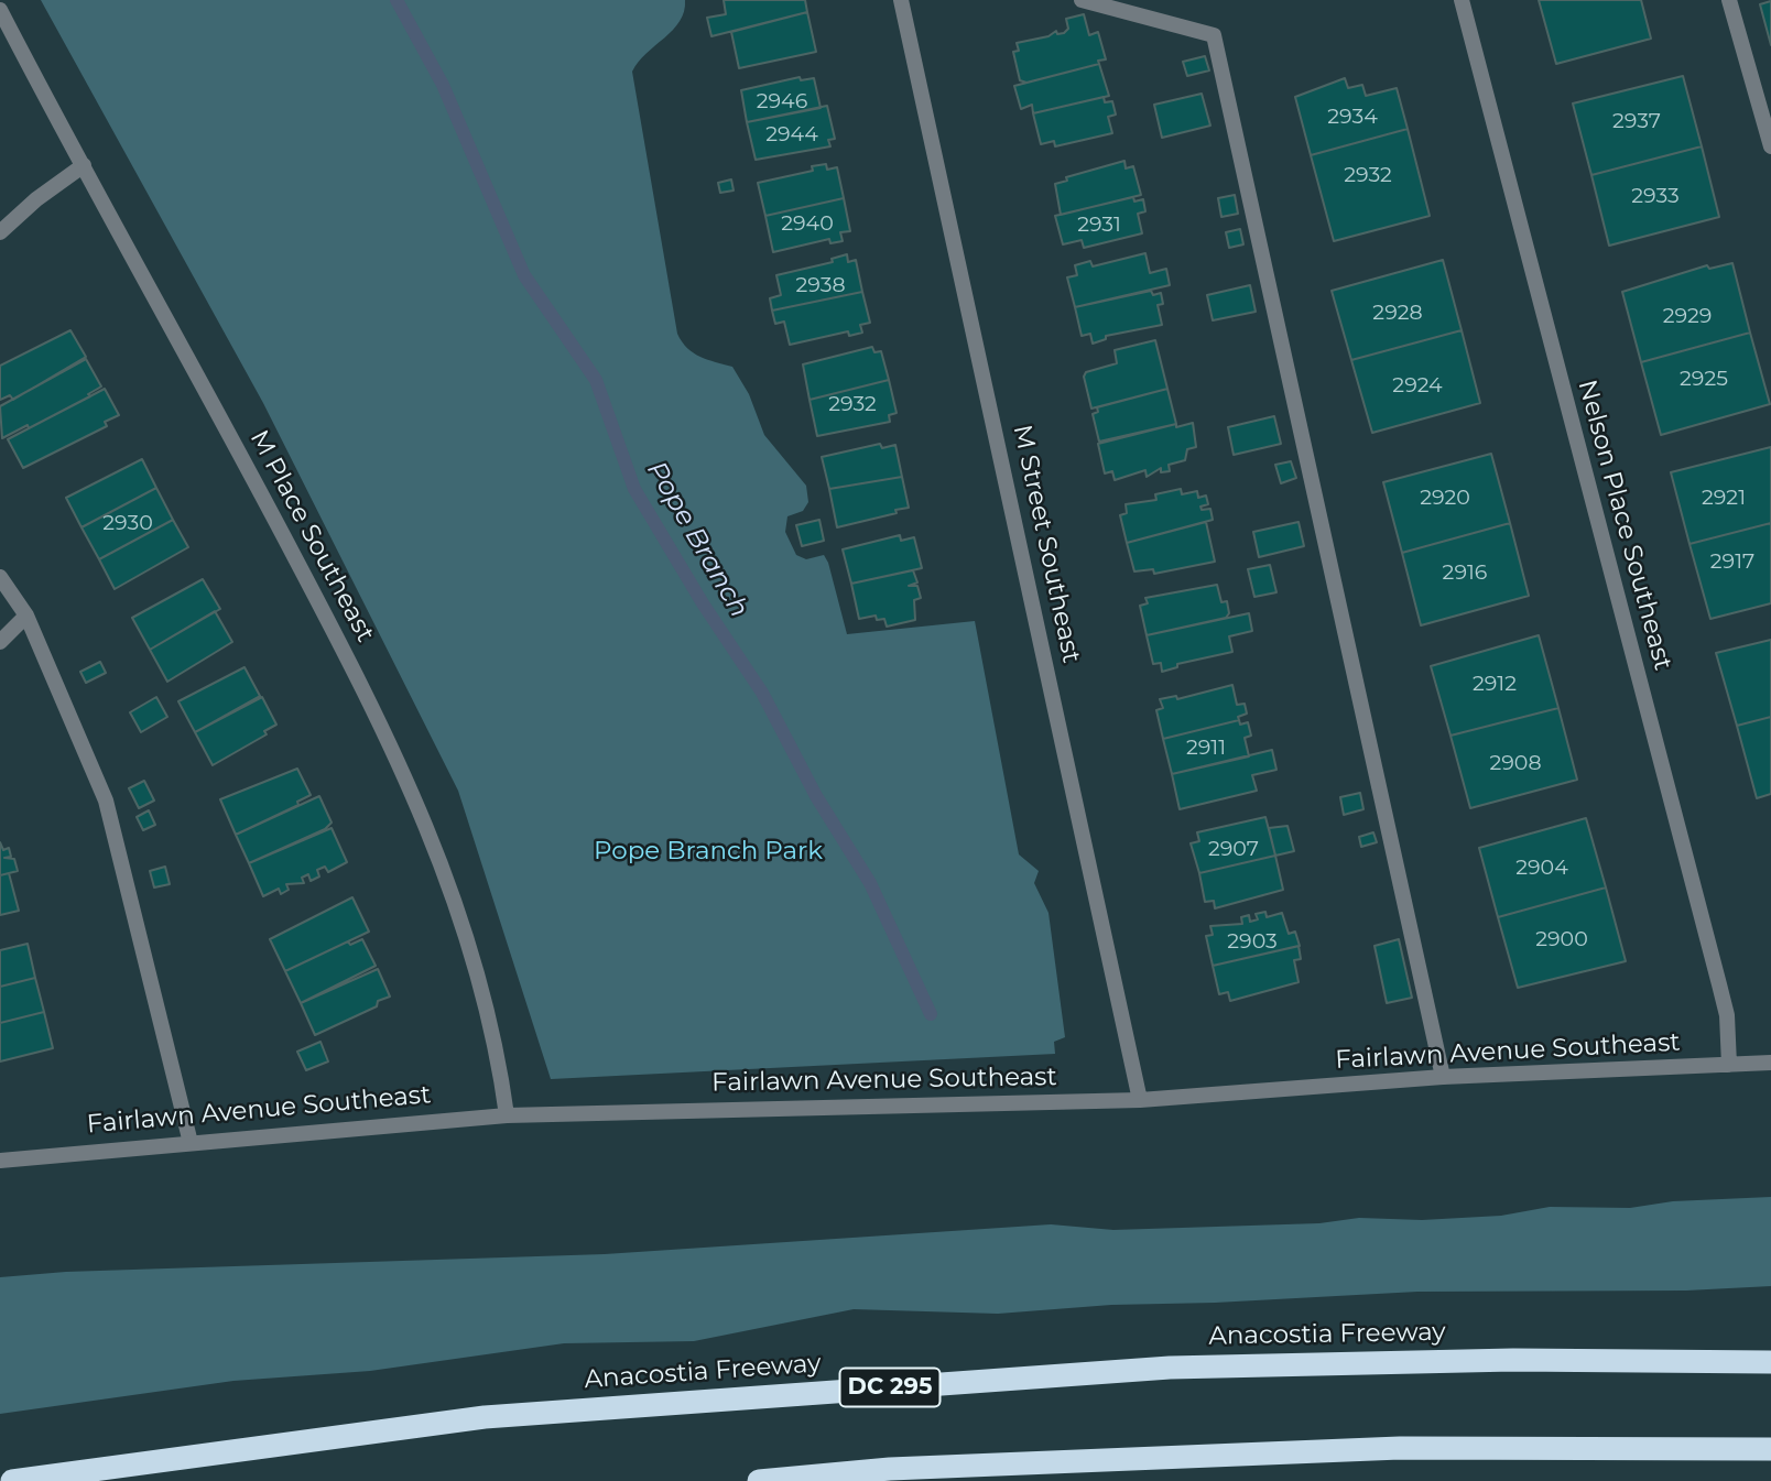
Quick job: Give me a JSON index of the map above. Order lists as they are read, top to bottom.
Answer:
{
  "streets": {
    "highway": ["Anacostia Freeway", "DC 295"],
    "street": [
      "Nelson Place Southeast",
      "M Place Southeast",
      "M Street Southeast",
      "Fairlawn Avenue Southeast"
    ]
  },
  "crossings": [
    ["Nelson Place Southeast", "Fairlawn Avenue Southeast"],
    ["M Place Southeast", "Fairlawn Avenue Southeast"],
    ["M Street Southeast", "Fairlawn Avenue Southeast"]
  ],
  "water": ["Pope Branch"],
  "parks": ["Pope Branch Park"],
  "house_numbers": [
    "2946",
    "2934",
    "2937",
    "2944",
    "2932",
    "2933",
    "2940",
    "2931",
    "2938",
    "2928",
    "2929",
    "2925",
    "2924",
    "2932",
    "2920",
    "2921",
    "2930",
    "2917",
    "2916",
    "2912",
    "2911",
    "2908",
    "2907",
    "2904",
    "2900",
    "2903"
  ]
}
